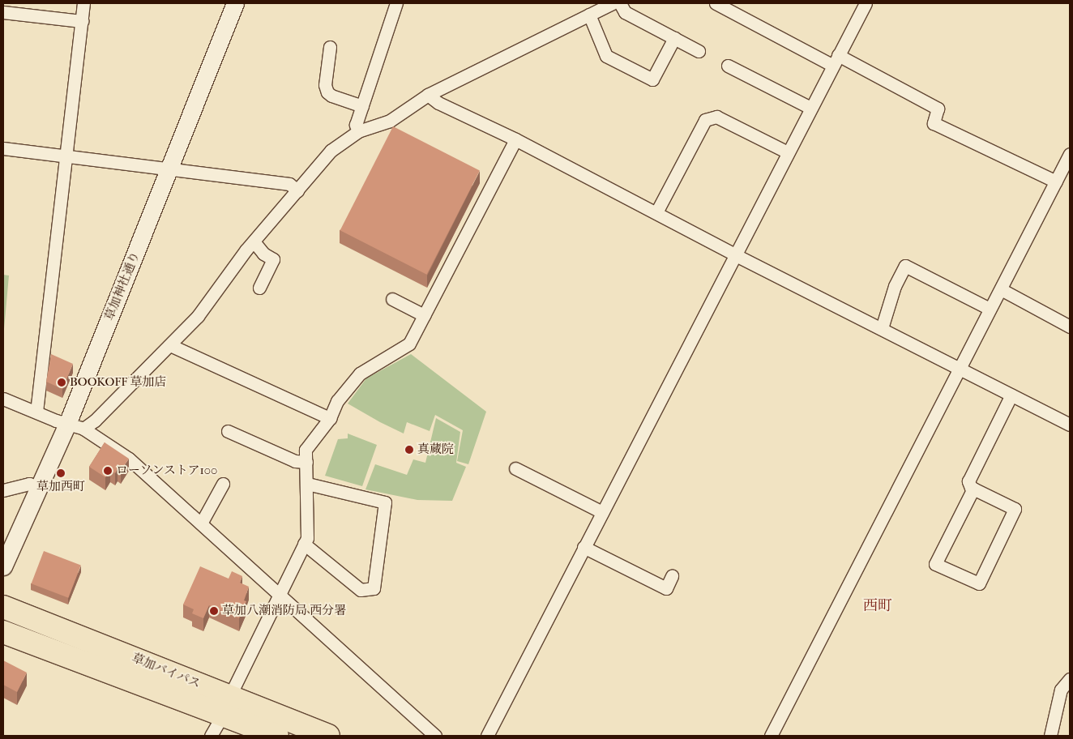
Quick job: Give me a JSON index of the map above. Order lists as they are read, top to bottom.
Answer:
{
  "streets": {
    "highway": ["草加バイパス"],
    "street": ["草加神社通り"]
  },
  "districts": ["西町"],
  "places": [
    "BOOKOFF 草加店",
    "真蔵院",
    "ローソンストア100",
    "草加西町",
    "草加八潮消防局 西分署"
  ]
}
